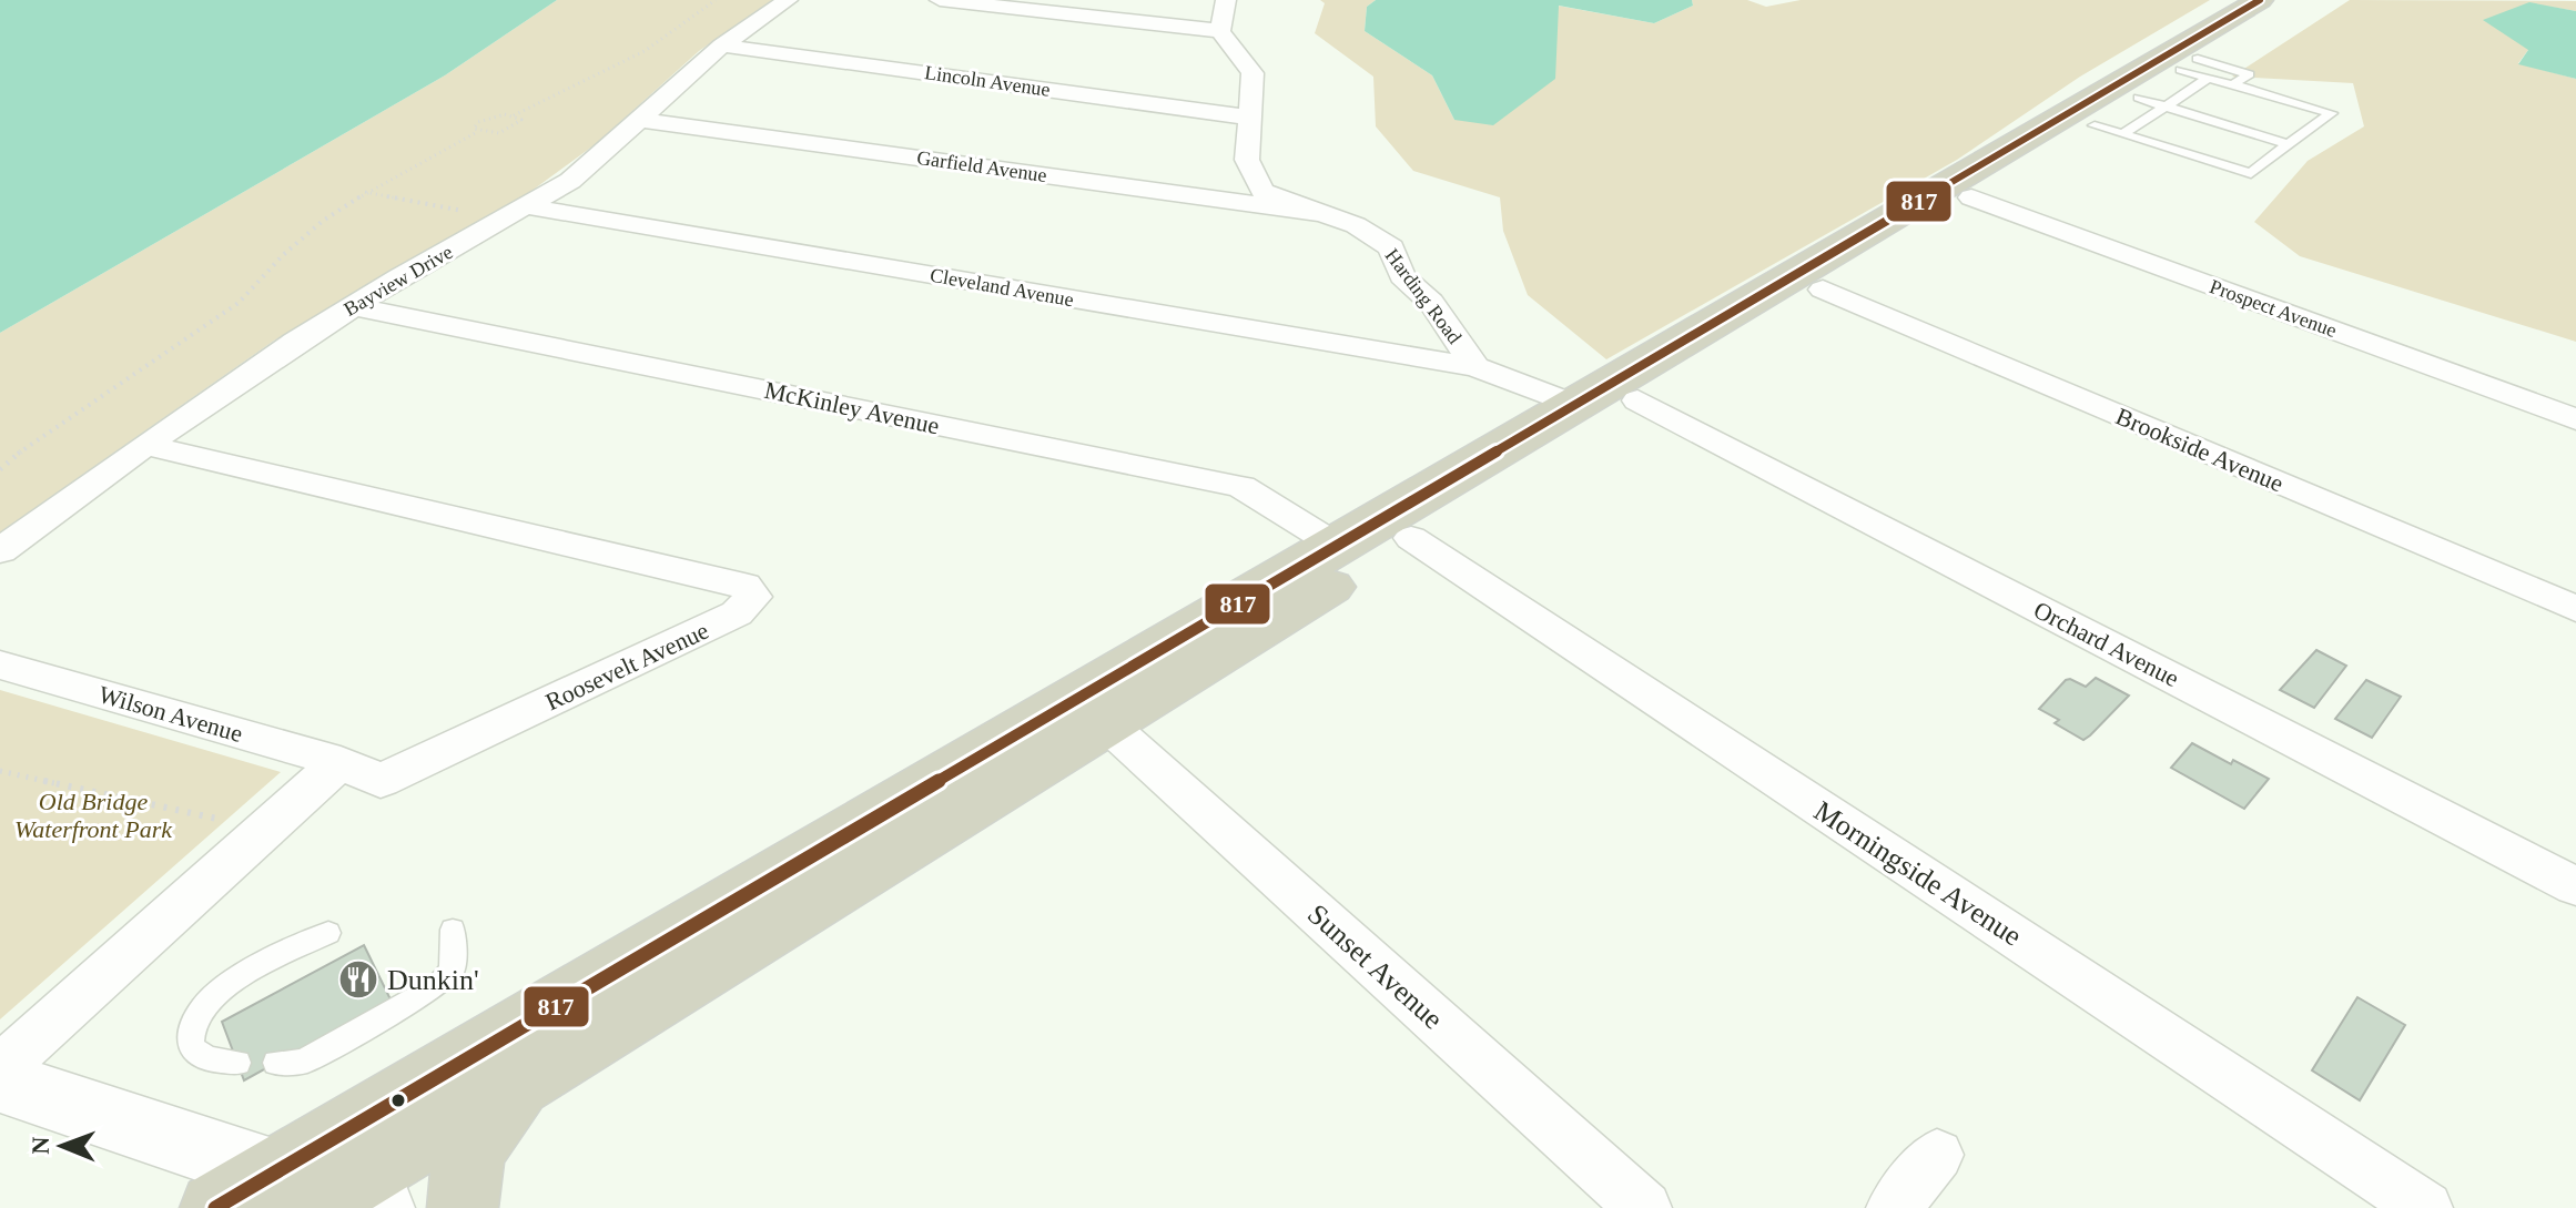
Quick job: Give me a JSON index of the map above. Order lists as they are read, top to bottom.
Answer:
{
  "streets": {
    "street": [
      "Lincoln Avenue",
      "Garfield Avenue",
      "Bayview Drive",
      "Cleveland Avenue",
      "Harding Road",
      "Prospect Avenue",
      "McKinley Avenue",
      "Brookside Avenue",
      "Orchard Avenue",
      "Roosevelt Avenue",
      "Wilson Avenue",
      "Morningside Avenue",
      "Sunset Avenue"
    ]
  },
  "crossings": [
    ["Lincoln Avenue", "Bayview Drive"],
    ["Lincoln Avenue", "Harding Road"],
    ["Garfield Avenue", "Bayview Drive"],
    ["Garfield Avenue", "Harding Road"],
    ["Bayview Drive", "Cleveland Avenue"],
    ["Bayview Drive", "McKinley Avenue"],
    ["Bayview Drive", "Roosevelt Avenue"],
    ["Cleveland Avenue", "Harding Road"],
    ["Roosevelt Avenue", "Wilson Avenue"]
  ],
  "parks": ["Old Bridge Waterfront Park"],
  "places": {
    "restaurant": ["Dunkin'"]
  },
  "lines": ["transit line 817"],
  "north": "left"
}
